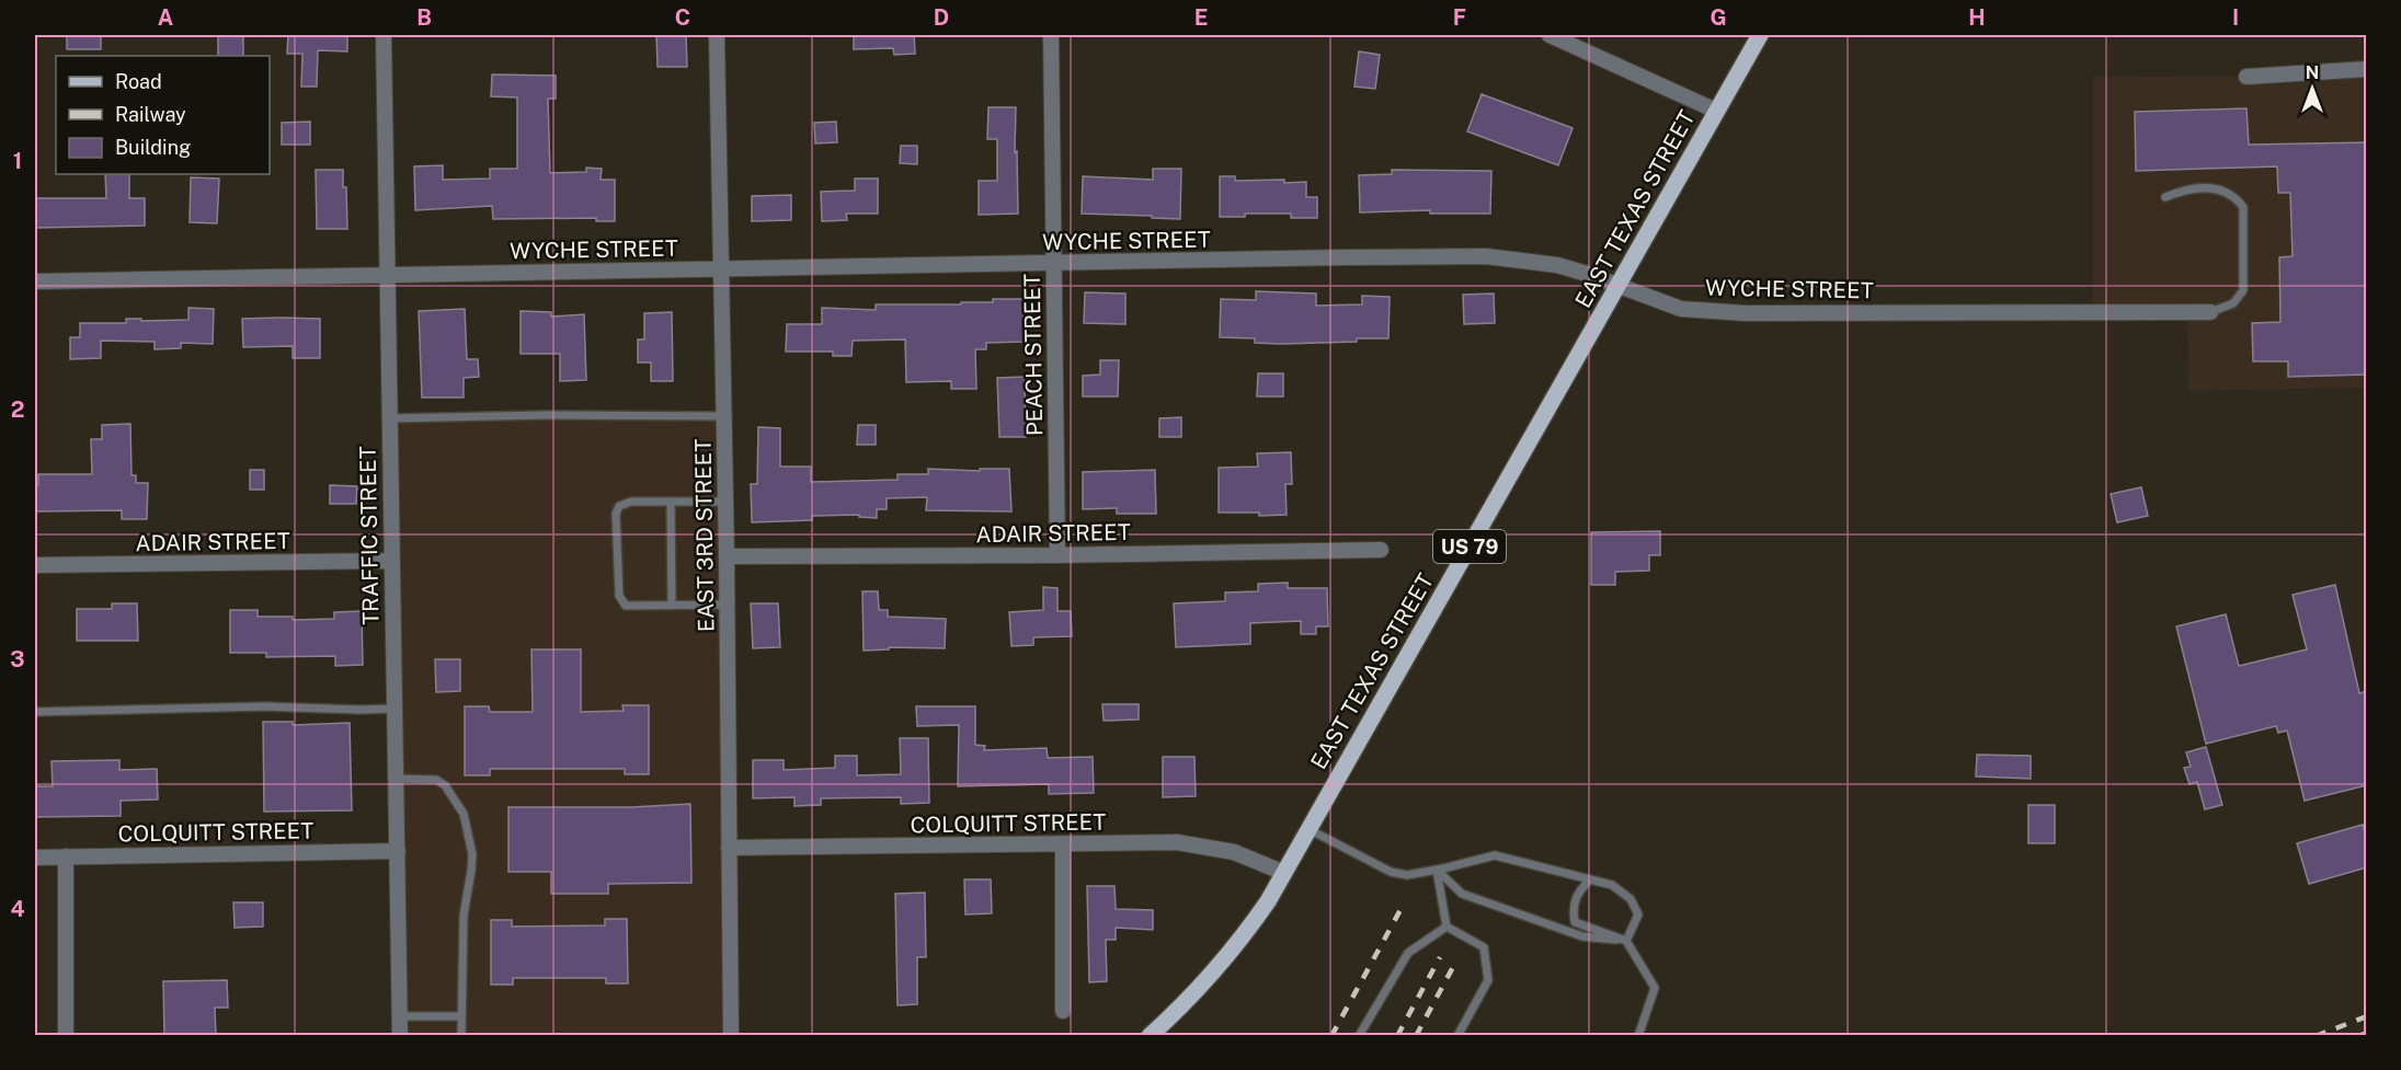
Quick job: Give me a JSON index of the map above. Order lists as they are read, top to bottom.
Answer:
{
  "streets": {
    "main road": ["EAST TEXAS STREET", "US 79"],
    "street": [
      "WYCHE STREET",
      "PEACH STREET",
      "ADAIR STREET",
      "TRAFFIC STREET",
      "EAST 3RD STREET",
      "COLQUITT STREET"
    ]
  },
  "crossings": [
    ["EAST TEXAS STREET", "WYCHE STREET"],
    ["EAST TEXAS STREET", "COLQUITT STREET"],
    ["WYCHE STREET", "PEACH STREET"],
    ["WYCHE STREET", "TRAFFIC STREET"],
    ["WYCHE STREET", "EAST 3RD STREET"],
    ["PEACH STREET", "ADAIR STREET"],
    ["ADAIR STREET", "TRAFFIC STREET"],
    ["ADAIR STREET", "EAST 3RD STREET"],
    ["TRAFFIC STREET", "COLQUITT STREET"],
    ["EAST 3RD STREET", "COLQUITT STREET"]
  ],
  "legend": ["Road", "Railway", "Building"],
  "north": "top",
  "grid": {
    "columns": [
      "A",
      "B",
      "C",
      "D",
      "E",
      "F",
      "G",
      "H",
      "I"
    ],
    "rows": [
      "1",
      "2",
      "3",
      "4"
    ]
  }
}
